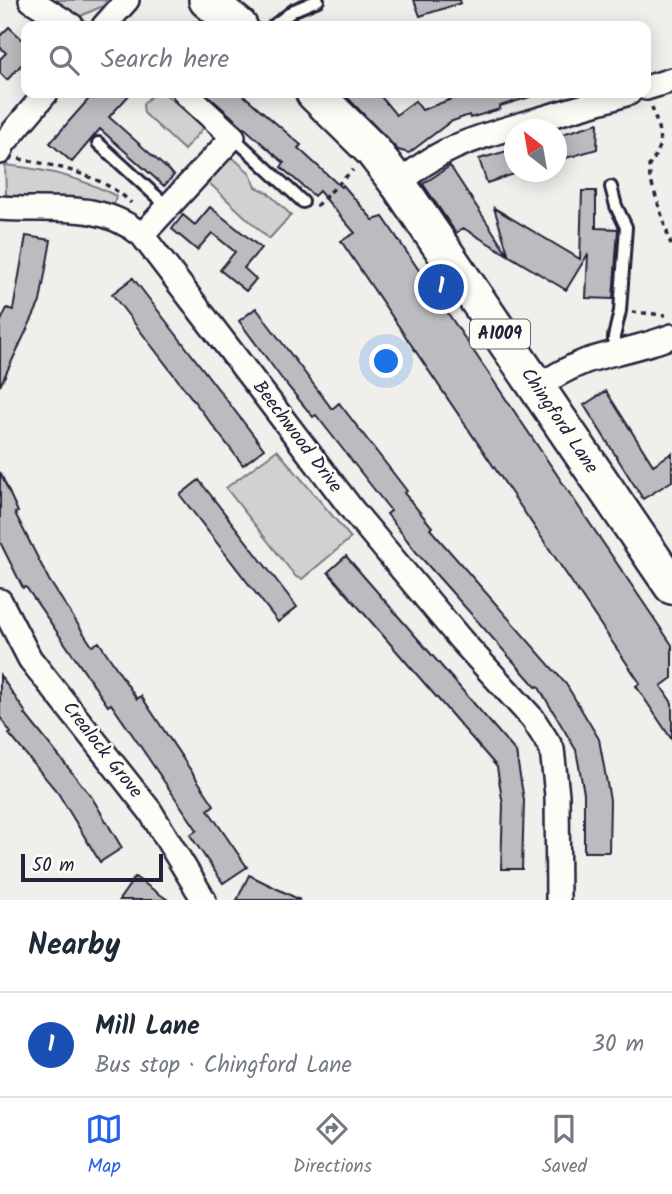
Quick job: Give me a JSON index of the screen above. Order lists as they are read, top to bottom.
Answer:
{
  "streets": {
    "main road": ["A1009", "Chingford Lane"],
    "street": ["Beechwood Drive", "Crealock Grove"]
  },
  "scale_bar": "50 m",
  "north": "top left",
  "page": {
    "search": "Search here",
    "pins": "1",
    "scale": "50 m",
    "heading": "Nearby",
    "list": [
      {
        "mark": "1",
        "name": "Mill Lane",
        "note": "Bus stop · Chingford Lane",
        "value": "30 m"
      }
    ],
    "nav": ["Map", "Directions", "Saved"]
  }
}
